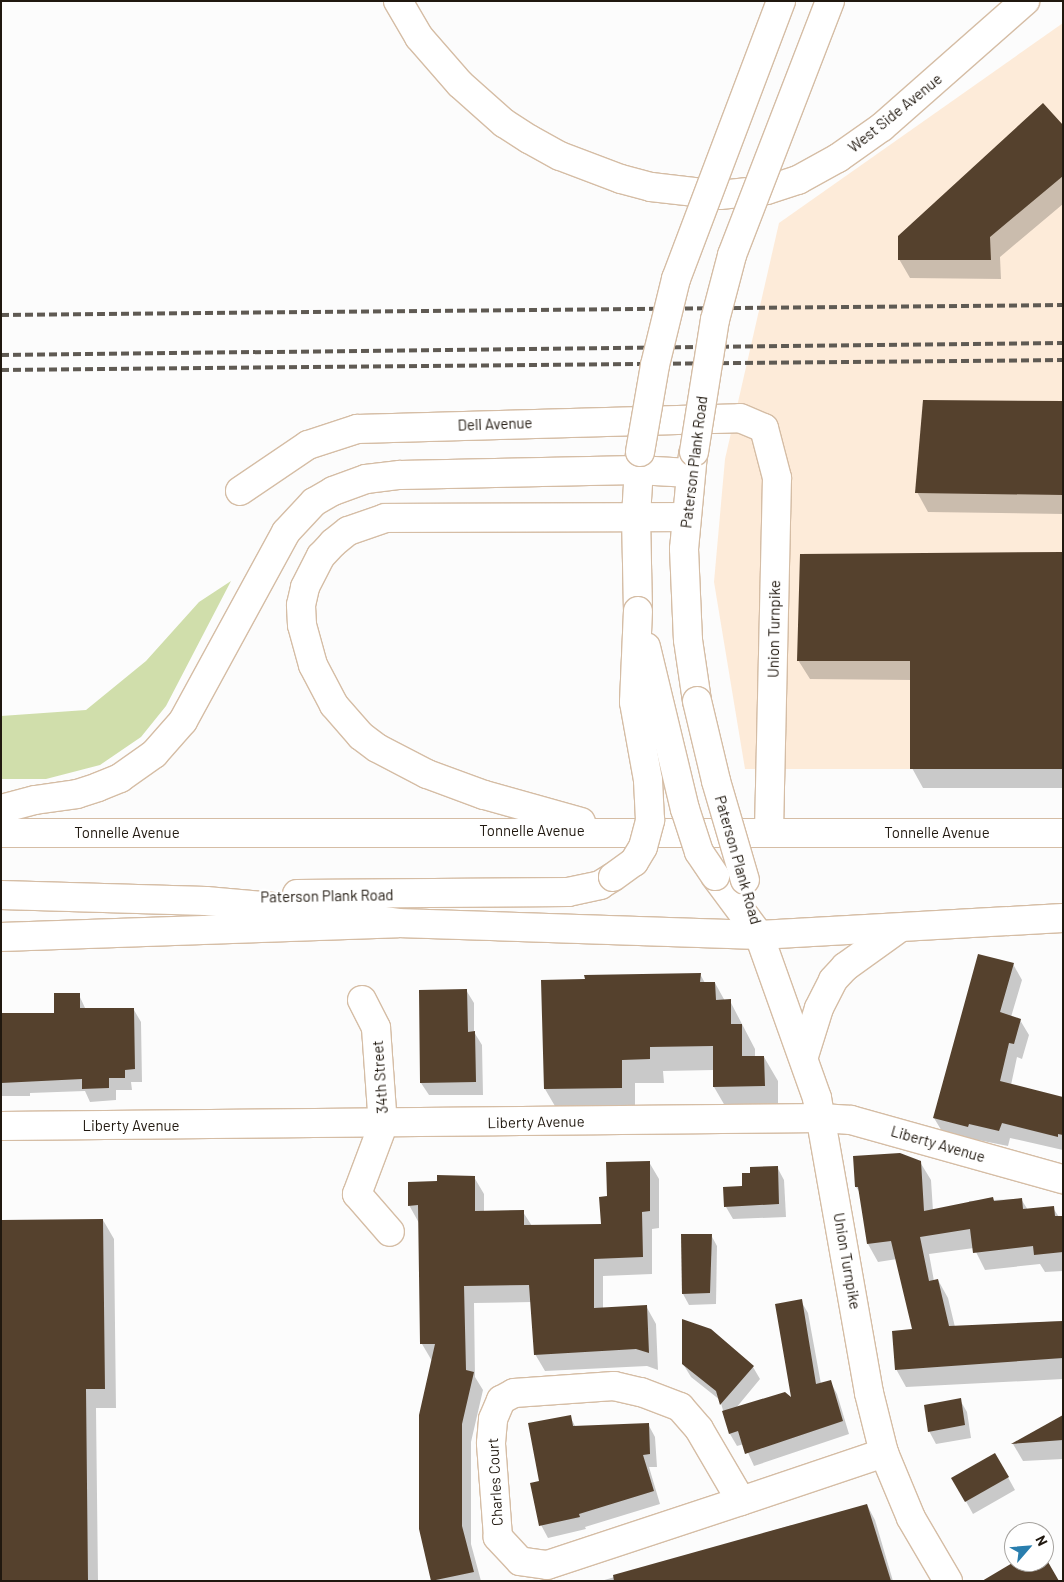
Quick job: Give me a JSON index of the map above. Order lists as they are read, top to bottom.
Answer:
{
  "streets": {
    "main road": [
      "West Side Avenue",
      "Dell Avenue",
      "Paterson Plank Road",
      "Union Turnpike",
      "Tonnelle Avenue",
      "34th Street",
      "Liberty Avenue",
      "Charles Court"
    ]
  },
  "crossings": [
    ["Dell Avenue", "Union Turnpike"],
    ["Paterson Plank Road", "Union Turnpike"],
    ["Union Turnpike", "Tonnelle Avenue"],
    ["Union Turnpike", "Liberty Avenue"],
    ["Union Turnpike", "Charles Court"],
    ["34th Street", "Liberty Avenue"]
  ],
  "north": "top right"
}
